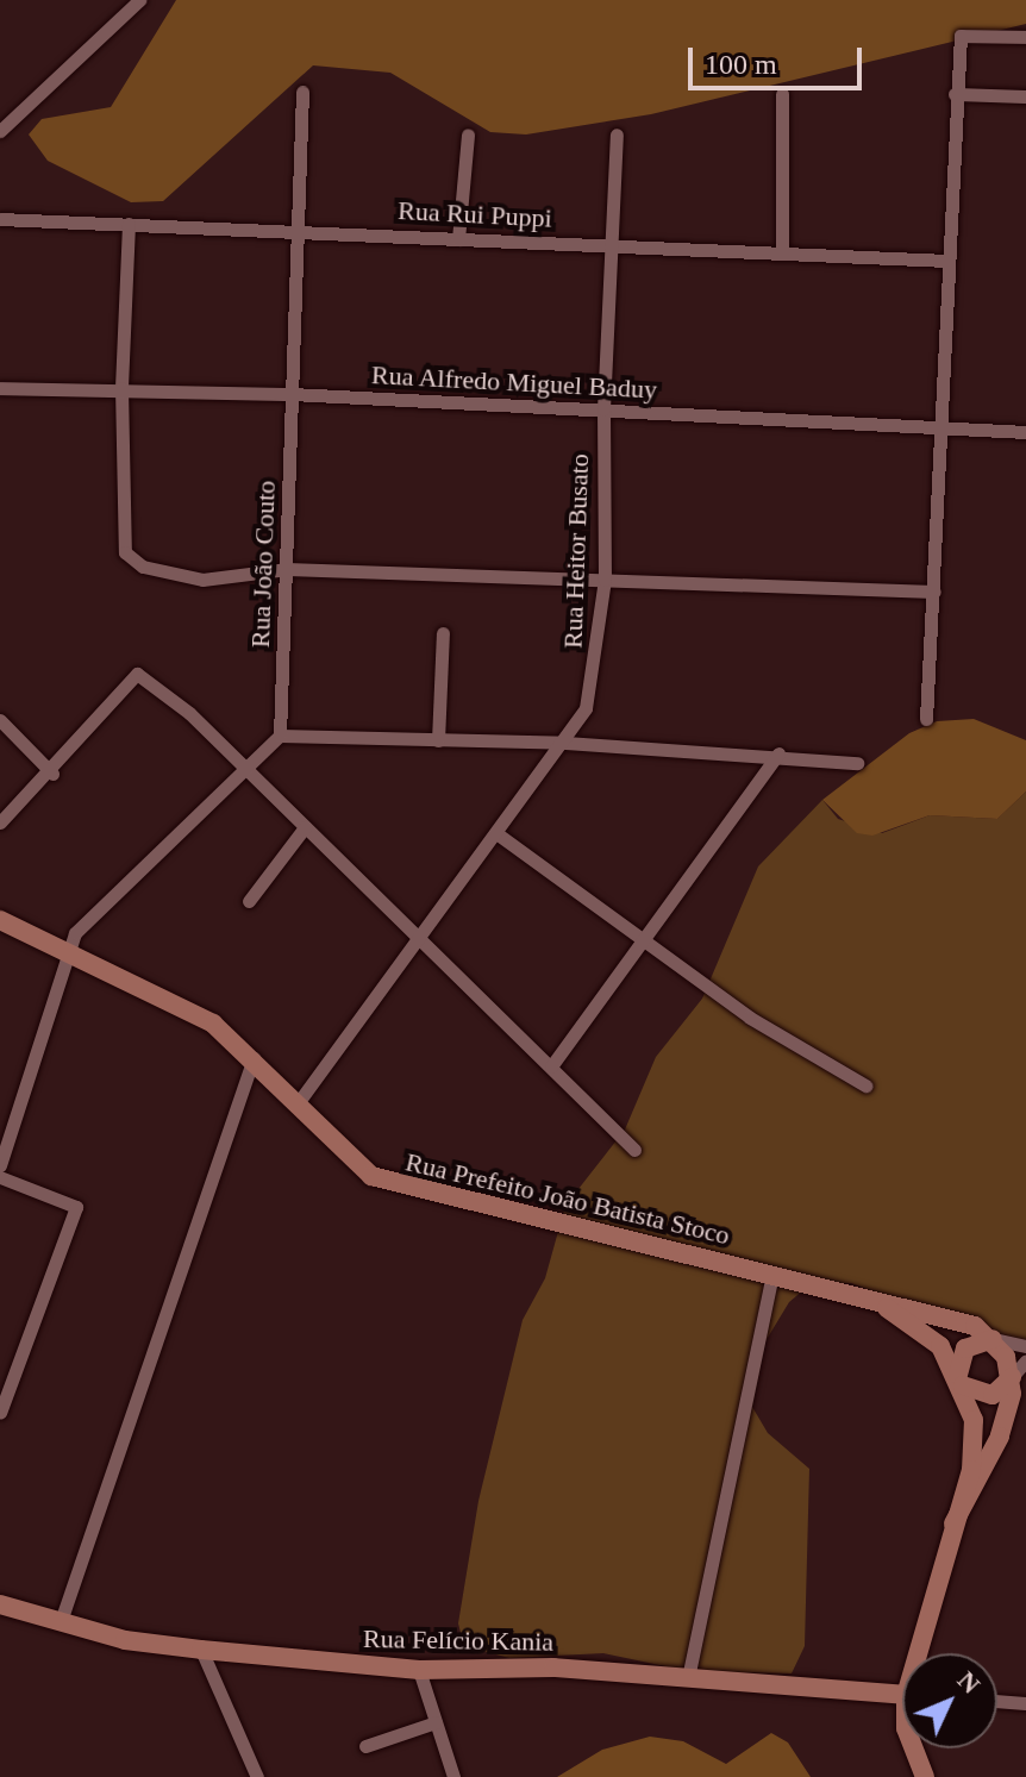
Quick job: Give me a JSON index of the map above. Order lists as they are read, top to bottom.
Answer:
{
  "streets": {
    "main road": ["Rua Prefeito João Batista Stoco", "Rua Felício Kania"],
    "street": [
      "Rua Rui Puppi",
      "Rua Alfredo Miguel Baduy",
      "Rua Heitor Busato",
      "Rua João Couto"
    ]
  },
  "crossings": [
    ["Rua Rui Puppi", "Rua Heitor Busato"],
    ["Rua Rui Puppi", "Rua João Couto"],
    ["Rua Alfredo Miguel Baduy", "Rua Heitor Busato"],
    ["Rua Alfredo Miguel Baduy", "Rua João Couto"],
    ["Rua Heitor Busato", "Rua Prefeito João Batista Stoco"]
  ],
  "scale_bar": "100 m",
  "north": "top right"
}
